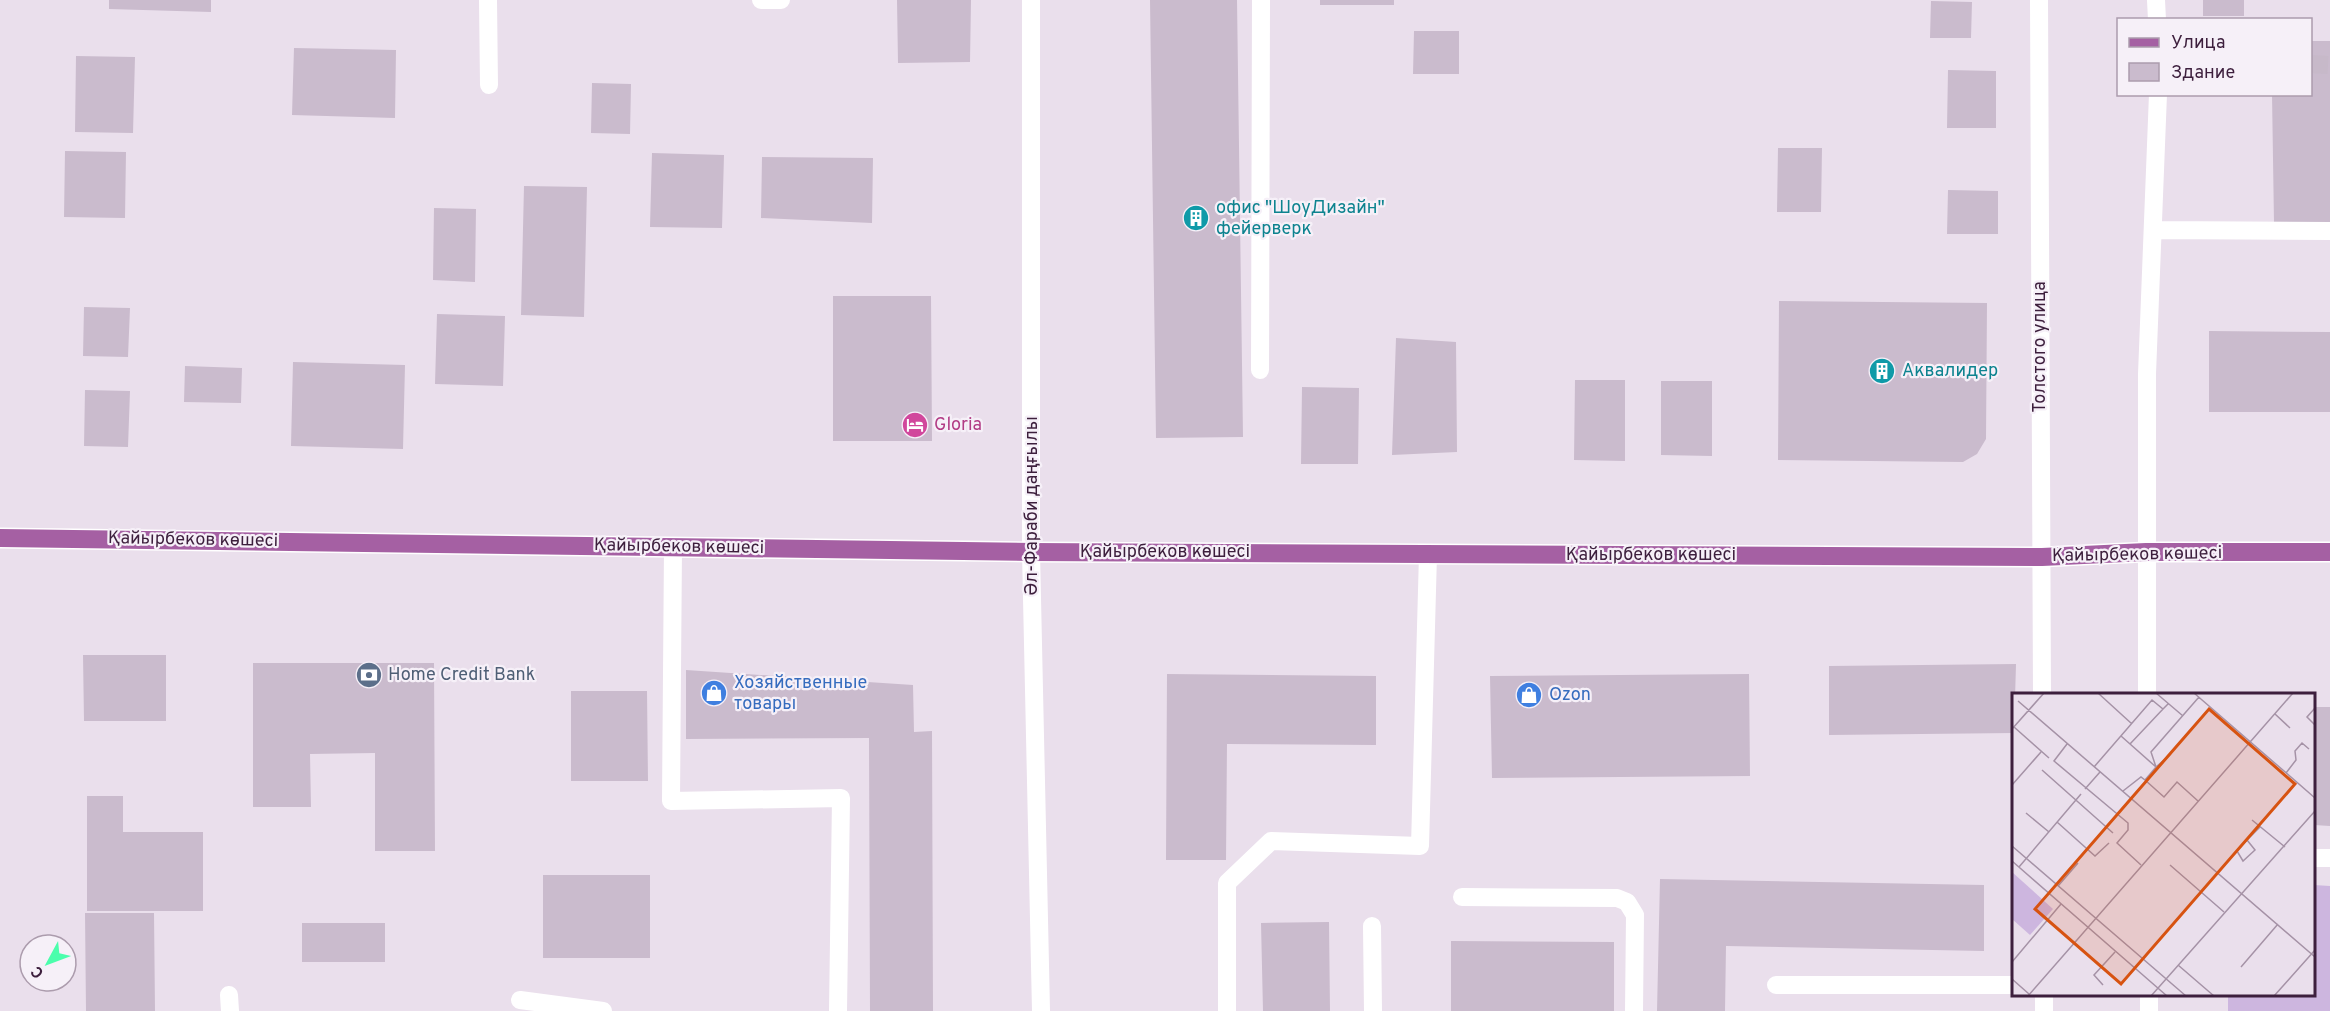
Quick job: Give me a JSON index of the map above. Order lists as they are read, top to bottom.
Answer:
{
  "streets": {
    "main road": ["Қайырбеков көшесі"],
    "street": ["Толстого улица", "Әл-Фараби даңғылы"]
  },
  "crossings": [
    ["Толстого улица", "Қайырбеков көшесі"],
    ["Әл-Фараби даңғылы", "Қайырбеков көшесі"]
  ],
  "places": {
    "building": ["офис \"ШоуДизайн\" фейерверк", "Аквалидер"],
    "hotel": ["Gloria"],
    "bank": ["Home Credit Bank"],
    "shop": ["Хозяйственные товары", "Ozon"]
  },
  "legend": ["Улица", "Здание"],
  "north": "bottom left"
}
